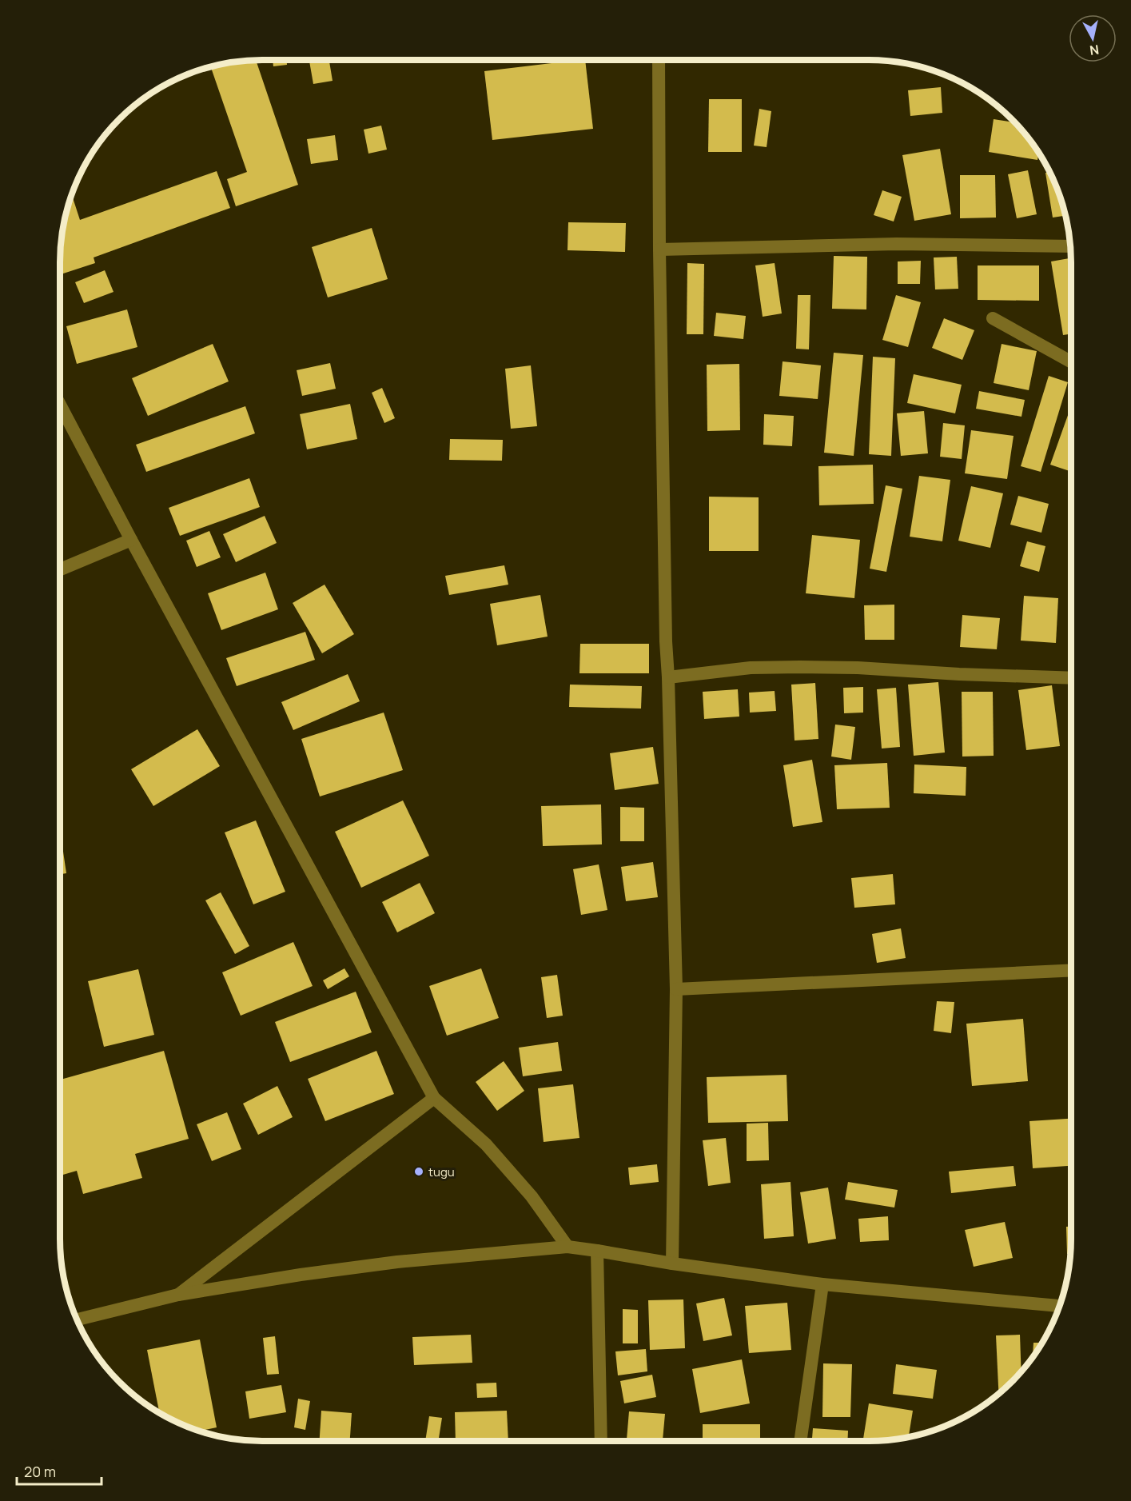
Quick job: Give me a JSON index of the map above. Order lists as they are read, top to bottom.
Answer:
{
  "places": ["tugu"],
  "scale_bar": "20 m",
  "north": "bottom"
}
